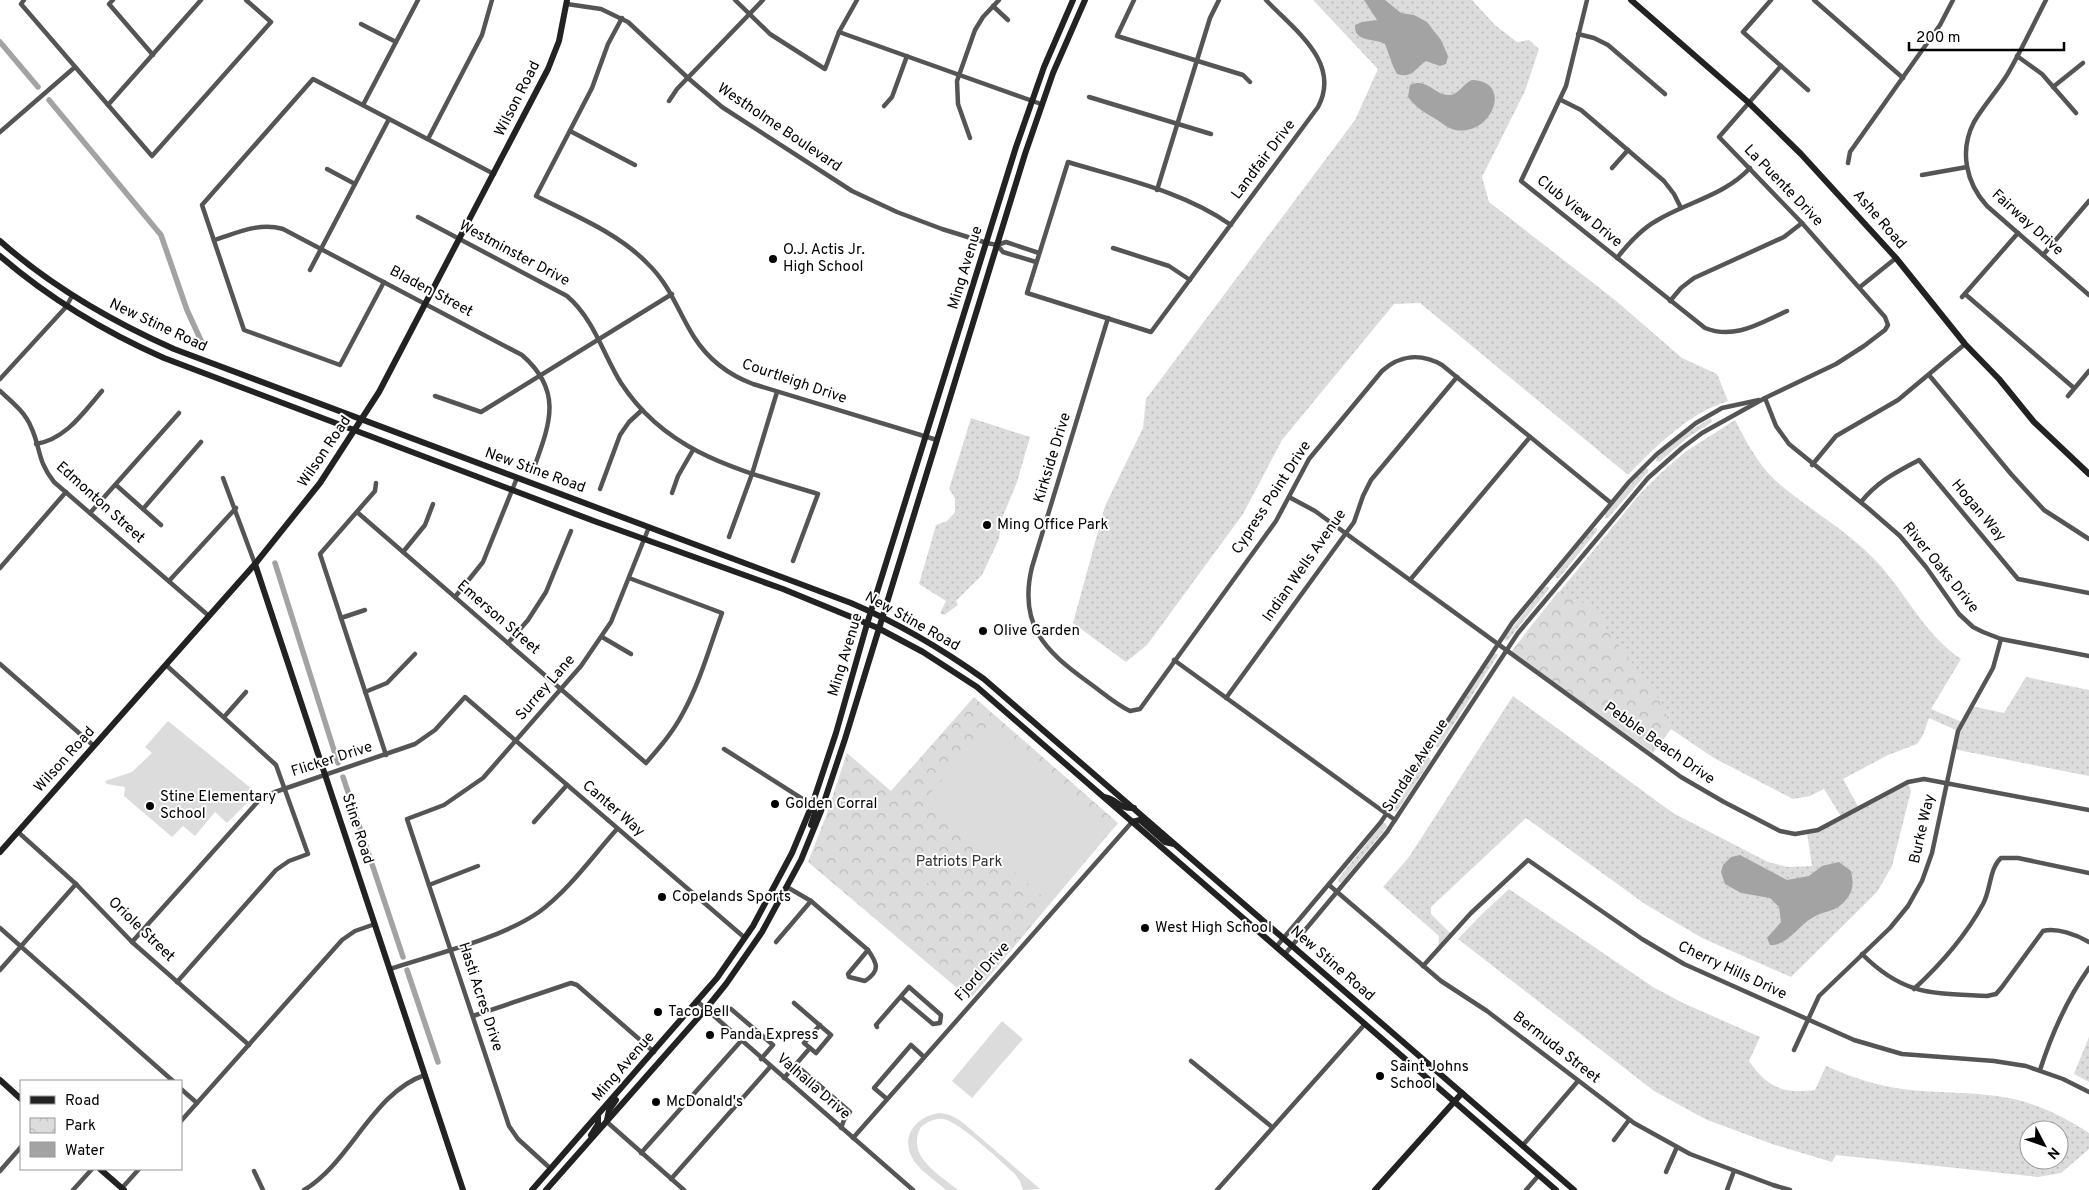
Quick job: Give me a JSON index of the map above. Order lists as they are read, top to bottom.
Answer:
{
  "streets": {
    "main road": [
      "Wilson Road",
      "Ashe Road",
      "Ming Avenue",
      "New Stine Road",
      "Stine Road"
    ],
    "street": [
      "Westholme Boulevard",
      "Landfair Drive",
      "La Puente Drive",
      "Club View Drive",
      "Fairway Drive",
      "Westminster Drive",
      "Bladen Street",
      "Courtleigh Drive",
      "Kirkside Drive",
      "Cypress Point Drive",
      "Edmonton Street",
      "Hogan Way",
      "Indian Wells Avenue",
      "River Oaks Drive",
      "Emerson Street",
      "Surrey Lane",
      "Pebble Beach Drive",
      "Flicker Drive",
      "Sundale Avenue",
      "Canter Way",
      "Burke Way",
      "Oriole Street",
      "Cherry Hills Drive",
      "Fjord Drive",
      "Hasti Acres Drive",
      "Bermuda Street",
      "Valhalla Drive"
    ]
  },
  "crossings": [
    ["Wilson Road", "Westholme Boulevard"],
    ["Wilson Road", "Westminster Drive"],
    ["Wilson Road", "Bladen Street"],
    ["Wilson Road", "New Stine Road"],
    ["Wilson Road", "Edmonton Street"],
    ["Wilson Road", "Stine Road"],
    ["Wilson Road", "Oriole Street"],
    ["Westholme Boulevard", "Ming Avenue"],
    ["Landfair Drive", "Kirkside Drive"],
    ["La Puente Drive", "Ashe Road"],
    ["La Puente Drive", "Sundale Avenue"],
    ["Ming Avenue", "New Stine Road"],
    ["Ming Avenue", "Courtleigh Drive"],
    ["Ming Avenue", "Canter Way"],
    ["Ming Avenue", "Hasti Acres Drive"],
    ["Ming Avenue", "Valhalla Drive"],
    ["New Stine Road", "Surrey Lane"],
    ["New Stine Road", "Sundale Avenue"],
    ["New Stine Road", "Fjord Drive"],
    ["Kirkside Drive", "Cypress Point Drive"],
    ["Cypress Point Drive", "Indian Wells Avenue"],
    ["Cypress Point Drive", "Pebble Beach Drive"],
    ["Hogan Way", "River Oaks Drive"],
    ["Indian Wells Avenue", "Pebble Beach Drive"],
    ["River Oaks Drive", "Sundale Avenue"],
    ["River Oaks Drive", "Burke Way"],
    ["Emerson Street", "Surrey Lane"],
    ["Surrey Lane", "Canter Way"],
    ["Surrey Lane", "Hasti Acres Drive"],
    ["Pebble Beach Drive", "Sundale Avenue"],
    ["Pebble Beach Drive", "Burke Way"],
    ["Flicker Drive", "Canter Way"],
    ["Flicker Drive", "Stine Road"],
    ["Flicker Drive", "Oriole Street"],
    ["Sundale Avenue", "Bermuda Street"],
    ["Burke Way", "Cherry Hills Drive"],
    ["Cherry Hills Drive", "Bermuda Street"],
    ["Fjord Drive", "Valhalla Drive"]
  ],
  "parks": ["Patriots Park"],
  "places": [
    "O.J. Actis Jr. High School",
    "Ming Office Park",
    "Olive Garden",
    "Golden Corral",
    "Stine Elementary School",
    "Copelands Sports",
    "West High School",
    "Taco Bell",
    "Panda Express",
    "Saint Johns School",
    "McDonald's"
  ],
  "legend": ["Road", "Park", "Water"],
  "scale_bar": "200 m",
  "north": "bottom right"
}
